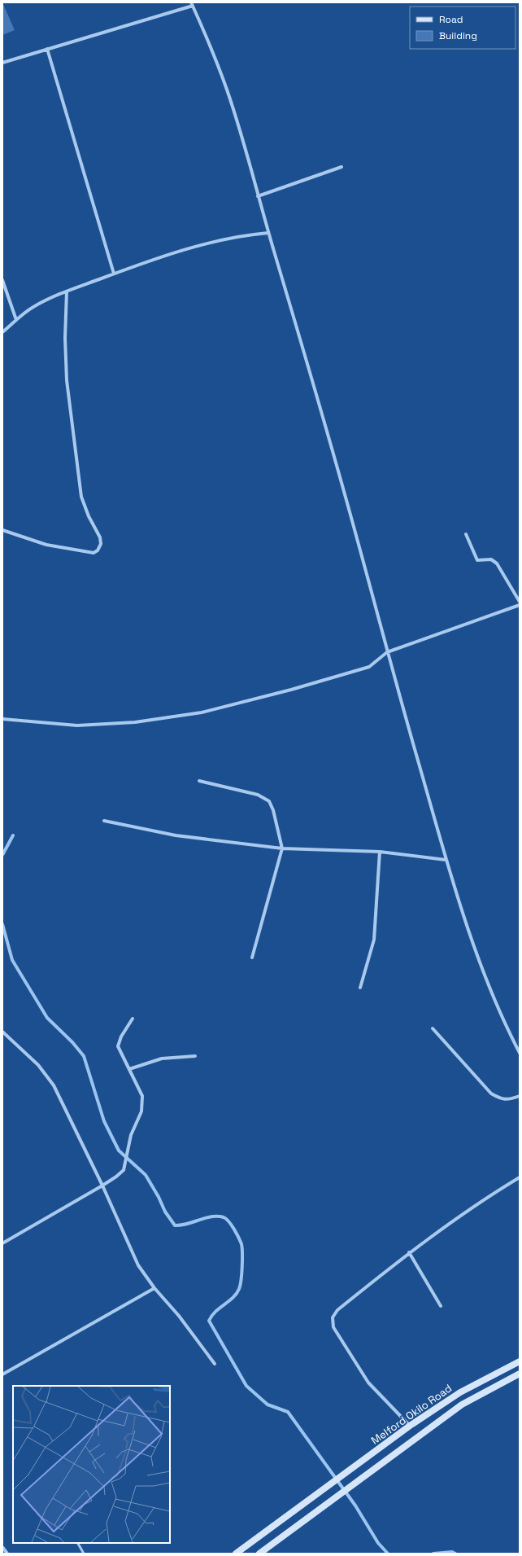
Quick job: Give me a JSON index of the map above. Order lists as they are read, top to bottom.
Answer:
{
  "streets": {
    "main road": ["Melford Okilo Road"]
  },
  "legend": ["Road", "Building"]
}
